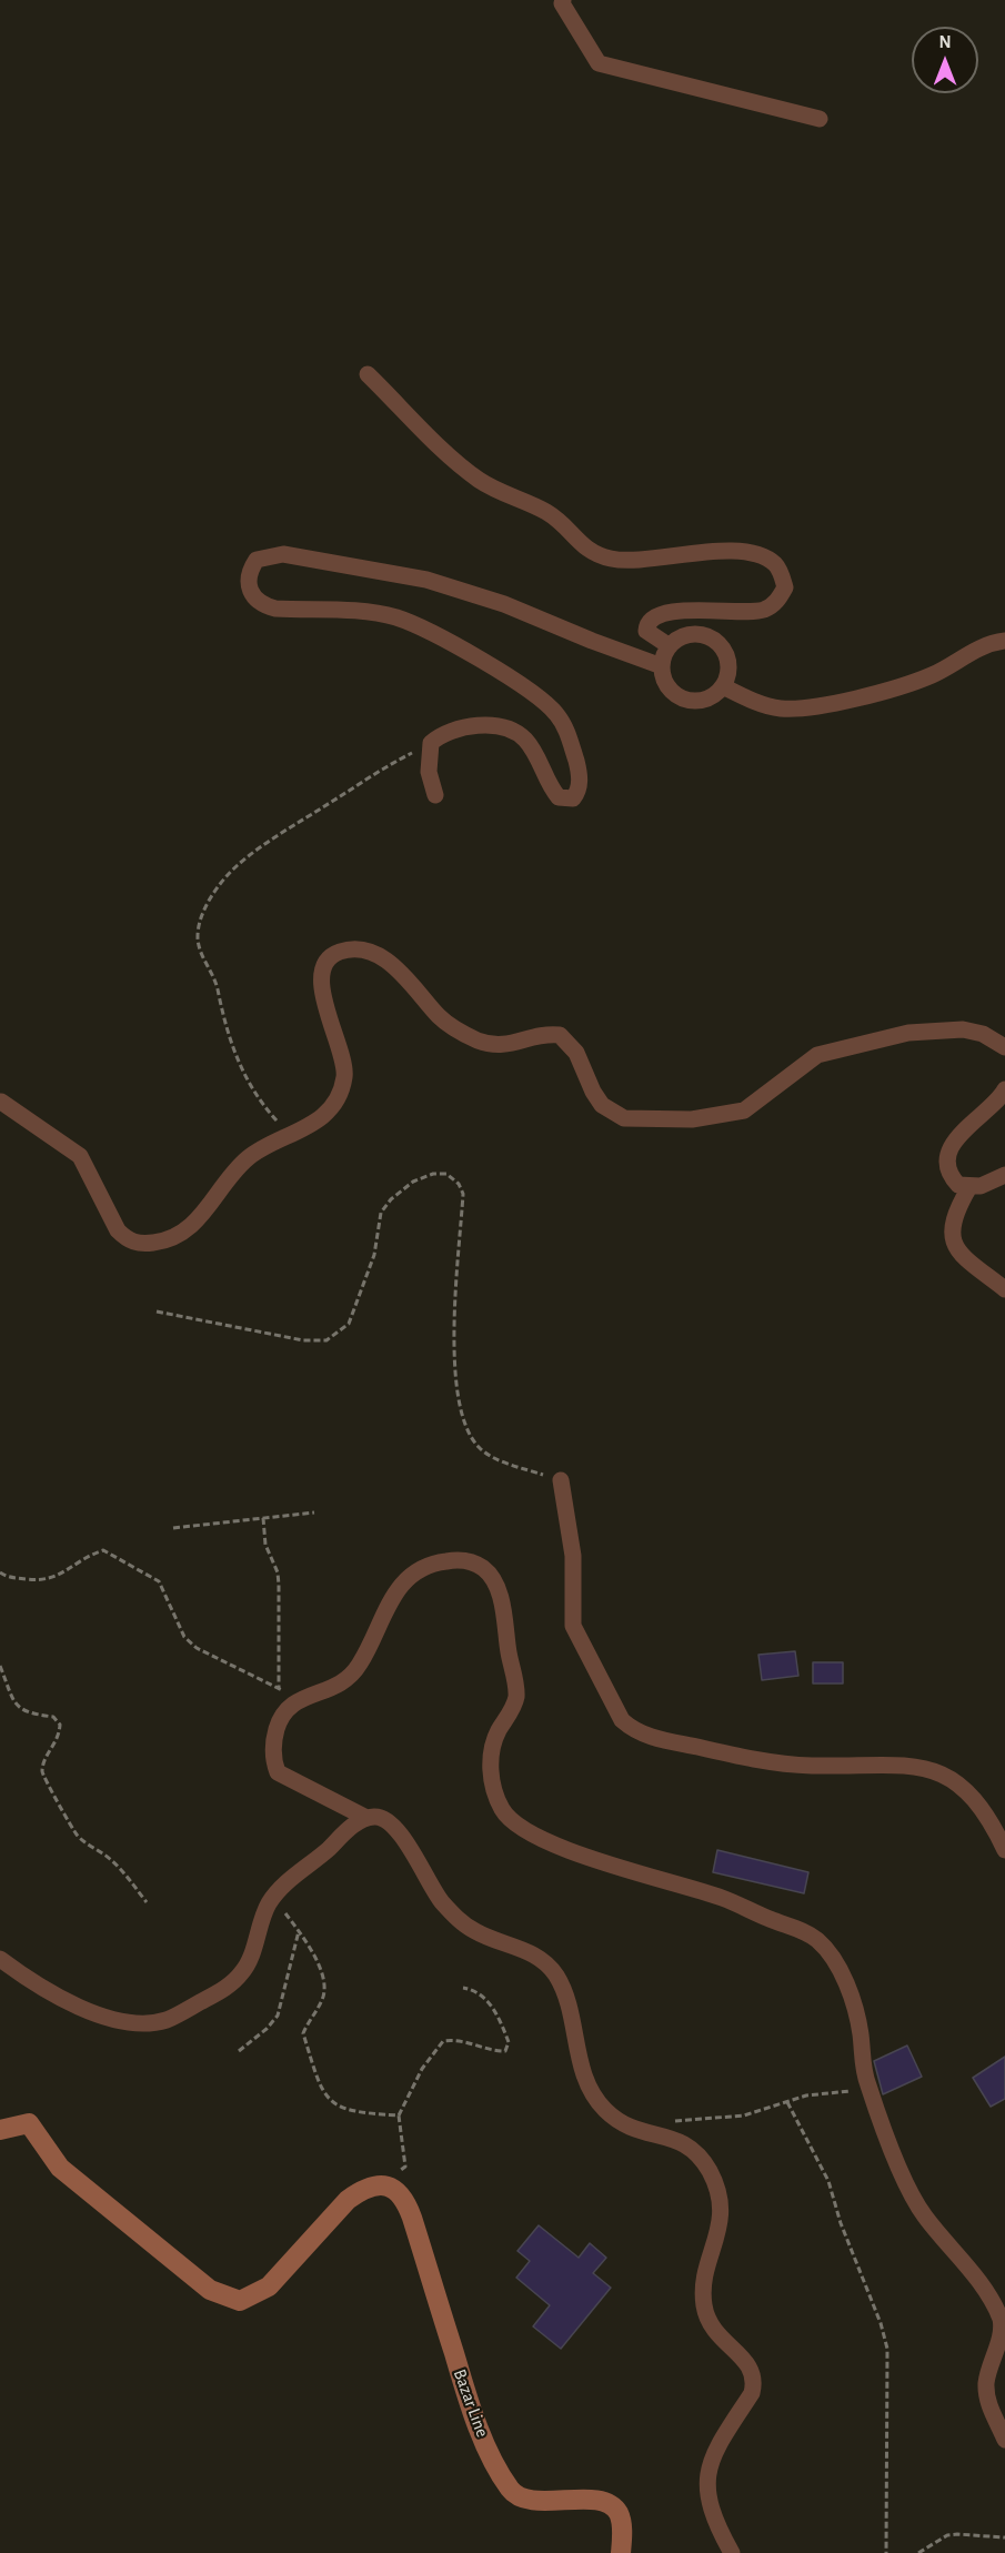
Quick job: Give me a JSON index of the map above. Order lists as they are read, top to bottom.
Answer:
{
  "streets": {
    "street": ["Bazar Line"]
  },
  "north": "top"
}
